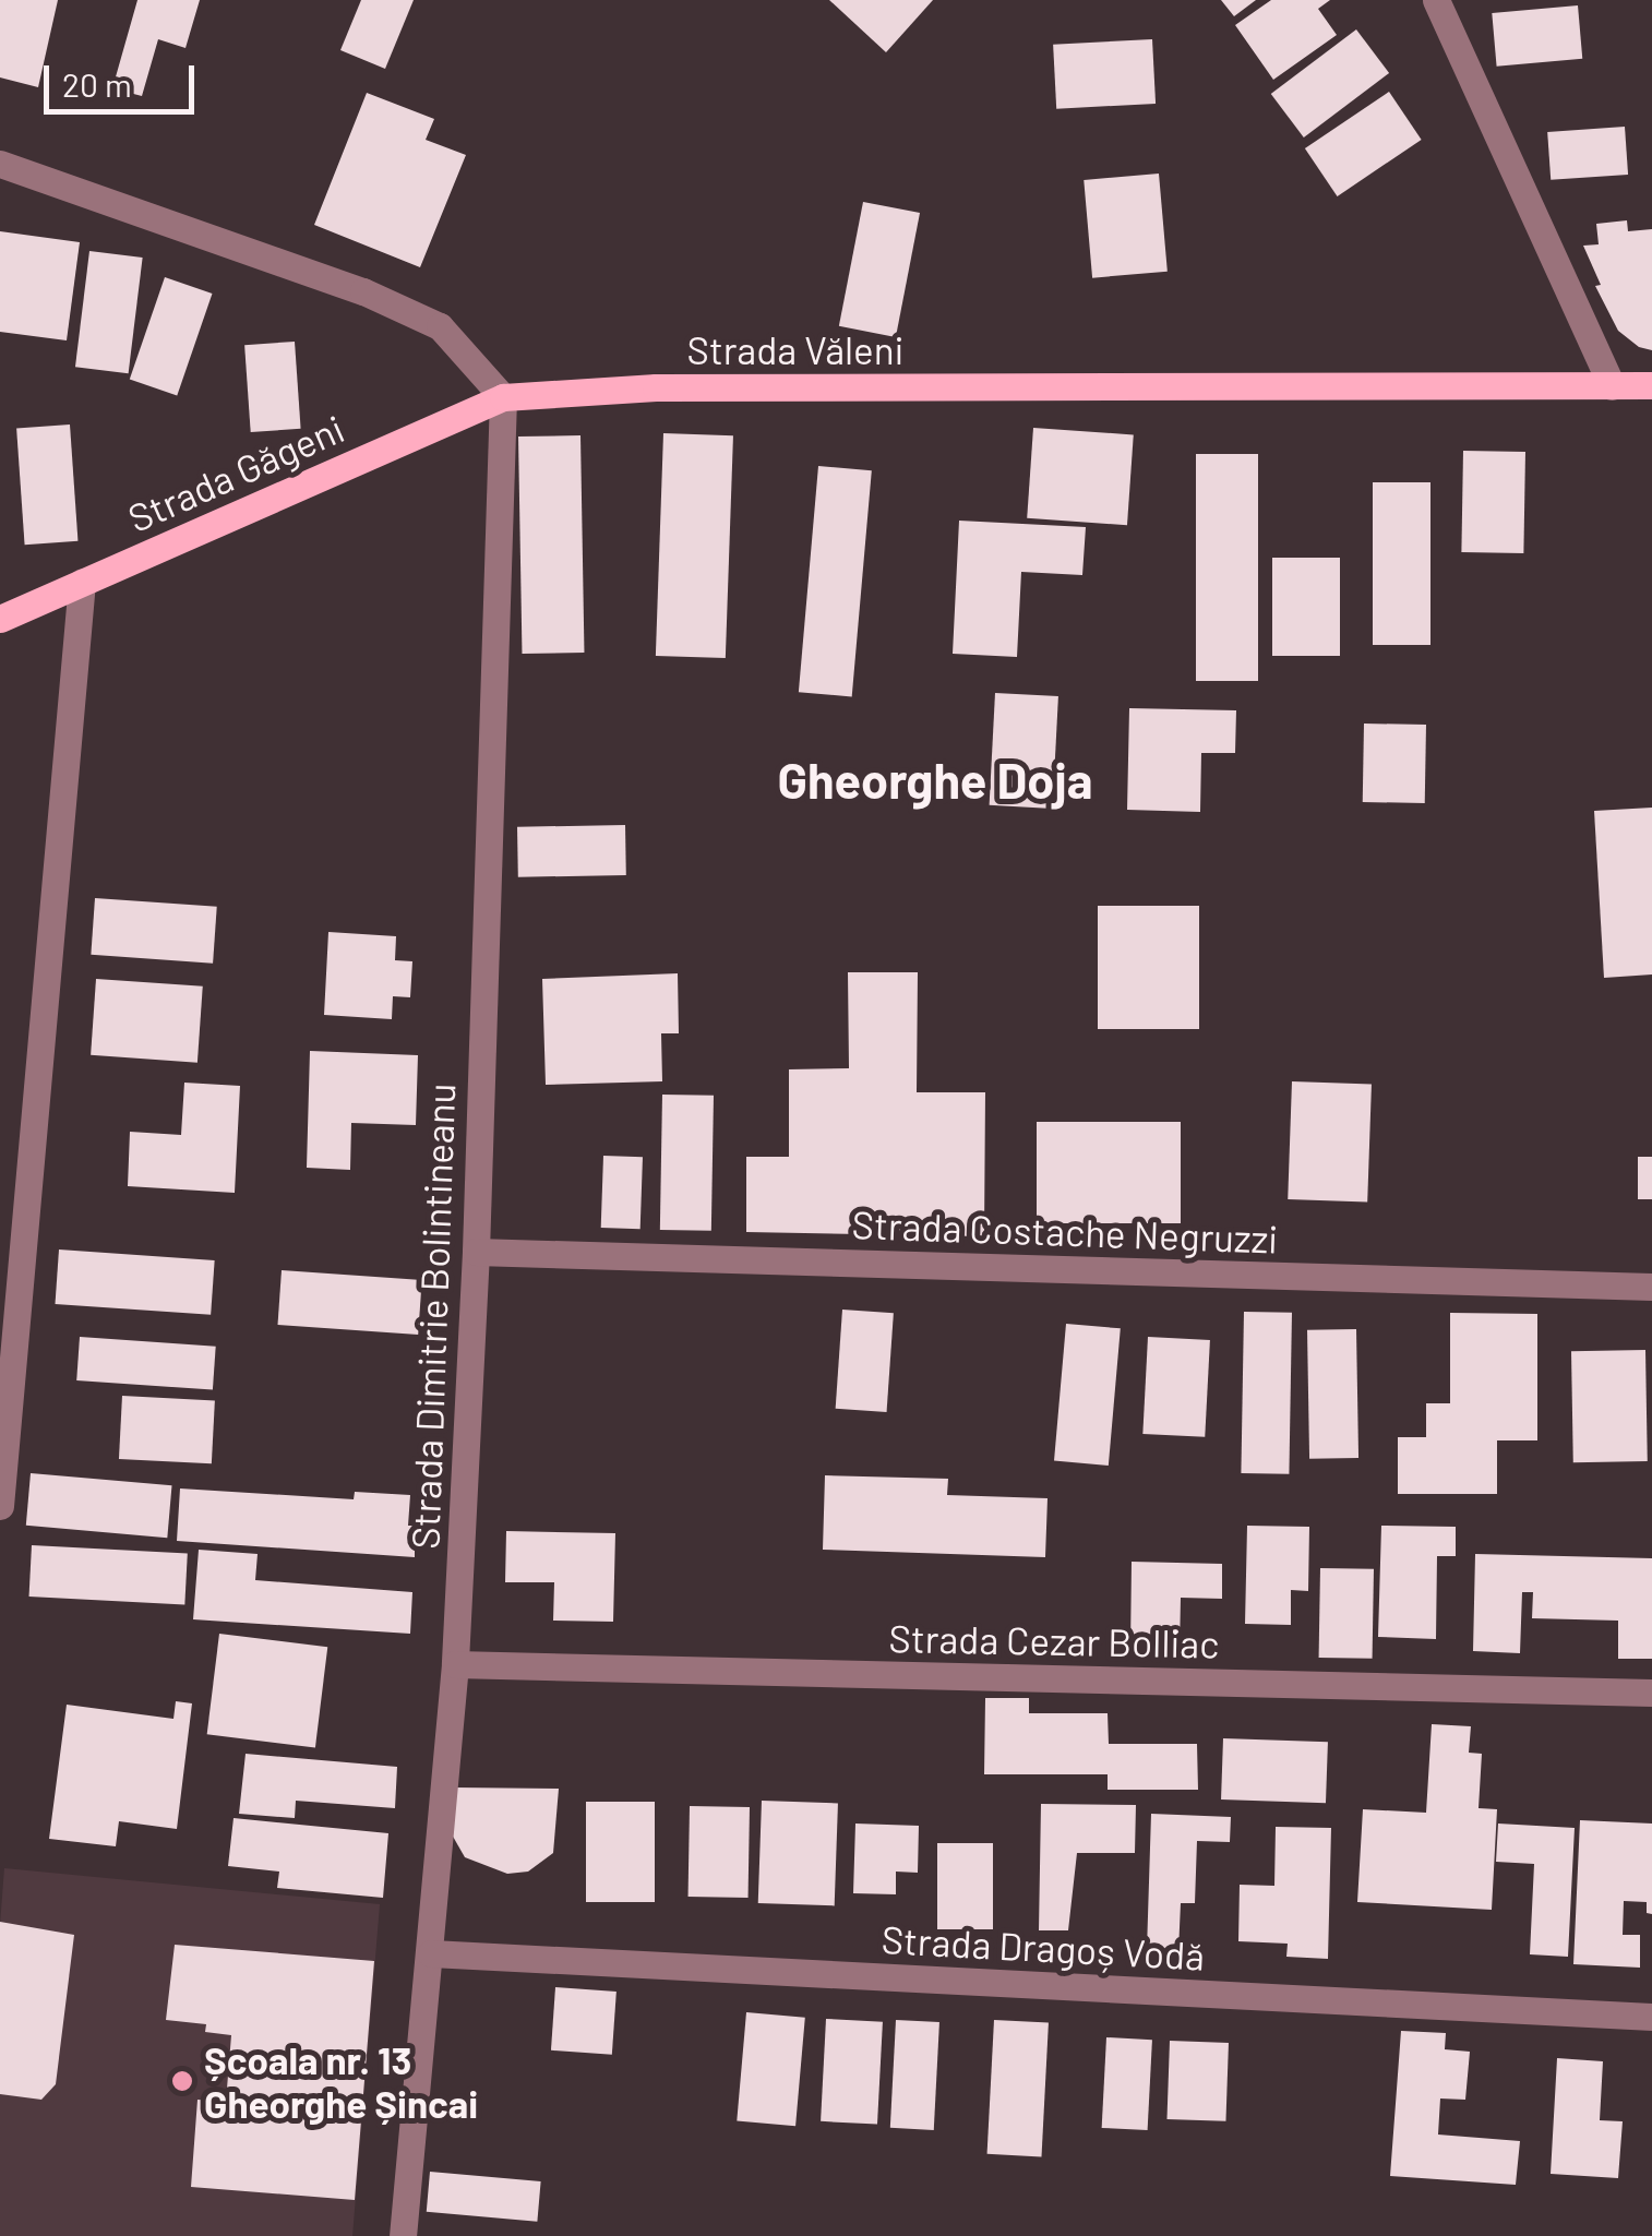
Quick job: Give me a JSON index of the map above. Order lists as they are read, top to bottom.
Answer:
{
  "streets": {
    "main road": ["Strada Văleni", "Strada Găgeni"],
    "street": [
      "Strada Costache Negruzzi",
      "Strada Dimitrie Bolintineanu",
      "Strada Cezar Bolliac",
      "Strada Dragoș Vodă"
    ]
  },
  "crossings": [
    ["Strada Văleni", "Strada Găgeni"],
    ["Strada Văleni", "Strada Dimitrie Bolintineanu"],
    ["Strada Găgeni", "Strada Dimitrie Bolintineanu"],
    ["Strada Costache Negruzzi", "Strada Dimitrie Bolintineanu"],
    ["Strada Dimitrie Bolintineanu", "Strada Cezar Bolliac"],
    ["Strada Dimitrie Bolintineanu", "Strada Dragoș Vodă"]
  ],
  "districts": ["Gheorghe Doja"],
  "places": ["Școala nr. 13 Gheorghe Șincai"],
  "scale_bar": "20 m"
}
